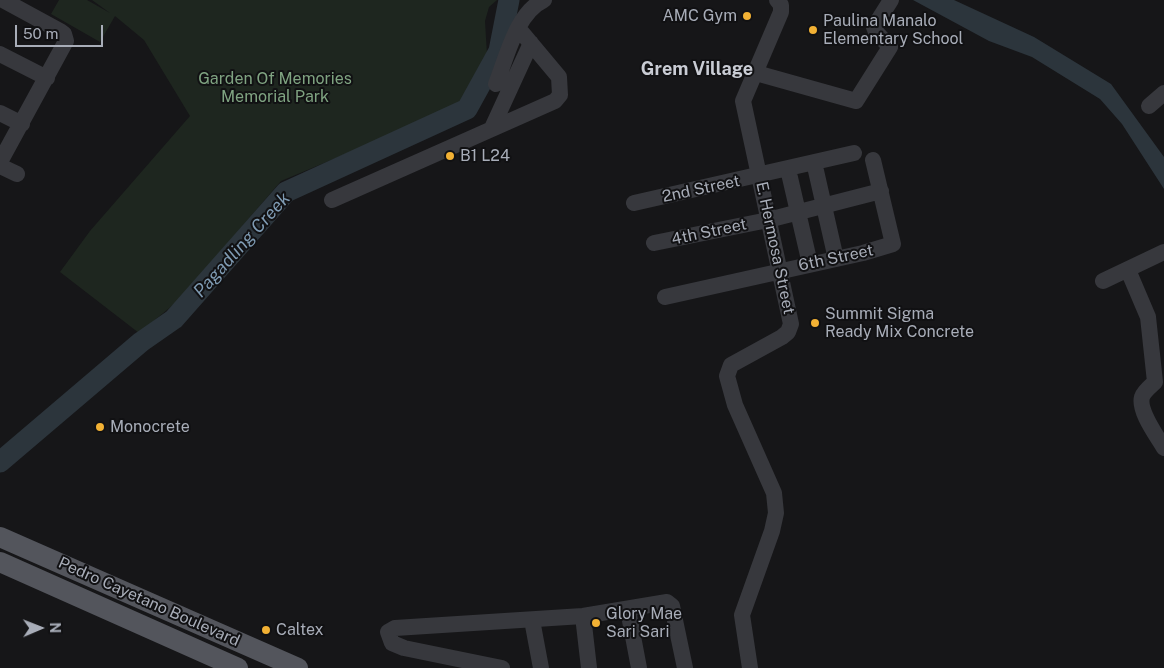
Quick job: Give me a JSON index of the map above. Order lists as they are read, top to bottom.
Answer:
{
  "streets": {
    "main road": ["Pedro Cayetano Boulevard"],
    "street": [
      "2nd Street",
      "4th Street",
      "E. Hermosa Street",
      "6th Street"
    ]
  },
  "crossings": [
    ["2nd Street", "E. Hermosa Street"],
    ["4th Street", "E. Hermosa Street"],
    ["4th Street", "6th Street"],
    ["E. Hermosa Street", "6th Street"]
  ],
  "districts": ["Grem Village"],
  "water": ["Pagadling Creek"],
  "parks": ["Garden Of Memories Memorial Park"],
  "places": [
    "AMC Gym",
    "Paulina Manalo Elementary School",
    "B1 L24",
    "Summit Sigma Ready Mix Concrete",
    "Monocrete",
    "Glory Mae Sari Sari",
    "Caltex"
  ],
  "scale_bar": "50 m",
  "north": "right"
}
